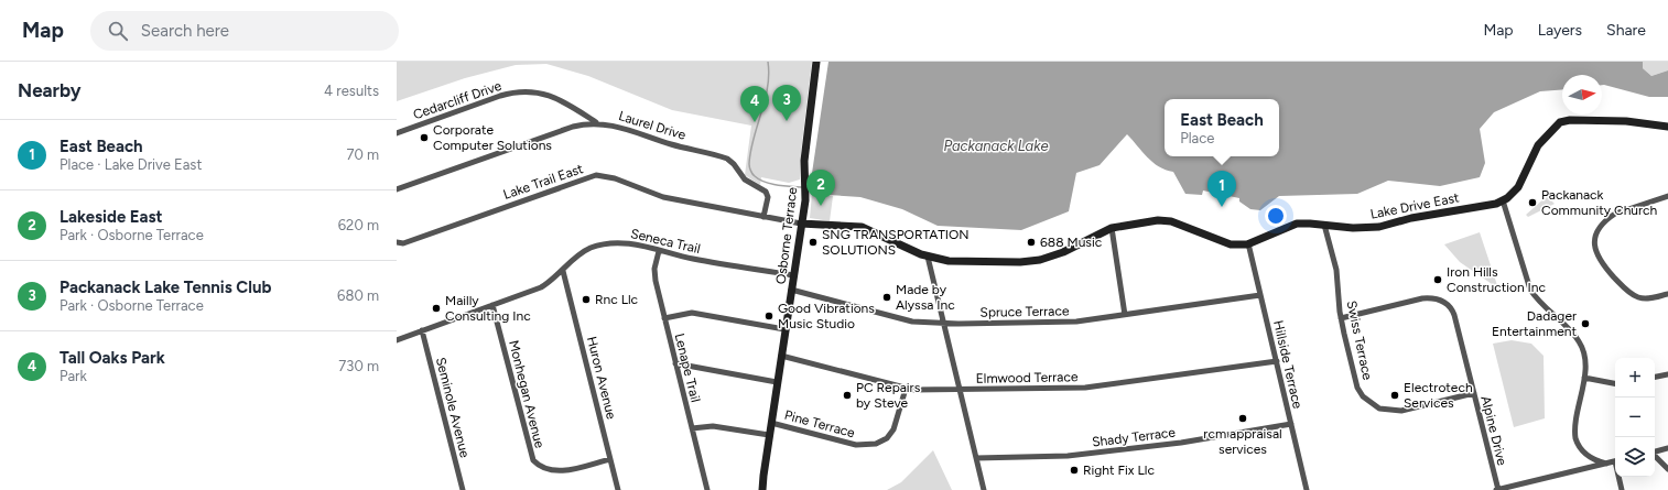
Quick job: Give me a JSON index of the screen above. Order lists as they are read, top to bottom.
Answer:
{
  "streets": {
    "street": [
      "Cedarcliff Drive",
      "Laurel Drive",
      "Lake Trail East",
      "Lake Drive East",
      "Osborne Terrace",
      "Seneca Trail",
      "Spruce Terrace",
      "Swiss Terrace",
      "Hillside Terrace",
      "Lenape Trail",
      "Huron Avenue",
      "Elmwood Terrace",
      "Monhegan Avenue",
      "Seminole Avenue",
      "Pine Terrace",
      "Alpine Drive",
      "Shady Terrace"
    ]
  },
  "crossings": [
    ["Cedarcliff Drive", "Laurel Drive"],
    ["Laurel Drive", "Lake Trail East"],
    ["Lake Trail East", "Lake Drive East"],
    ["Lake Trail East", "Osborne Terrace"],
    ["Lake Drive East", "Osborne Terrace"],
    ["Lake Drive East", "Swiss Terrace"],
    ["Lake Drive East", "Hillside Terrace"],
    ["Osborne Terrace", "Seneca Trail"],
    ["Osborne Terrace", "Spruce Terrace"],
    ["Osborne Terrace", "Elmwood Terrace"],
    ["Osborne Terrace", "Pine Terrace"],
    ["Seneca Trail", "Lenape Trail"],
    ["Seneca Trail", "Huron Avenue"],
    ["Seneca Trail", "Monhegan Avenue"],
    ["Seneca Trail", "Seminole Avenue"],
    ["Spruce Terrace", "Hillside Terrace"],
    ["Swiss Terrace", "Alpine Drive"],
    ["Hillside Terrace", "Elmwood Terrace"],
    ["Hillside Terrace", "Shady Terrace"],
    ["Huron Avenue", "Monhegan Avenue"],
    ["Elmwood Terrace", "Pine Terrace"]
  ],
  "water": ["Packanack Lake"],
  "places": [
    "Corporate Computer Solutions",
    "Packanack Community Church",
    "SNG TRANSPORTATION SOLUTIONS",
    "688 Music",
    "Iron Hills Construction Inc",
    "Made by Alyssa Inc",
    "Rnc Llc",
    "Mailly Consulting Inc",
    "Good Vibrations Music Studio",
    "Dadager Entertainment",
    "PC Repairs by Steve",
    "Electrotech Services",
    "rcm appraisal services",
    "Right Fix Llc"
  ],
  "north": "right",
  "page": {
    "header": "Map",
    "search": "Search here",
    "nav": ["Map", "Layers", "Share"],
    "heading": ["Nearby", "4 results"],
    "pins": [
      "3",
      "4",
      "2",
      "1"
    ],
    "popup": ["East Beach", "Place"],
    "list": [
      {
        "mark": "1",
        "name": "East Beach",
        "note": "Place · Lake Drive East",
        "value": "70 m"
      },
      {
        "mark": "2",
        "name": "Lakeside East",
        "note": "Park · Osborne Terrace",
        "value": "620 m"
      },
      {
        "mark": "3",
        "name": "Packanack Lake Tennis Club",
        "note": "Park · Osborne Terrace",
        "value": "680 m"
      },
      {
        "mark": "4",
        "name": "Tall Oaks Park",
        "note": "Park",
        "value": "730 m"
      }
    ],
    "map_buttons": ["+", "−"]
  }
}
